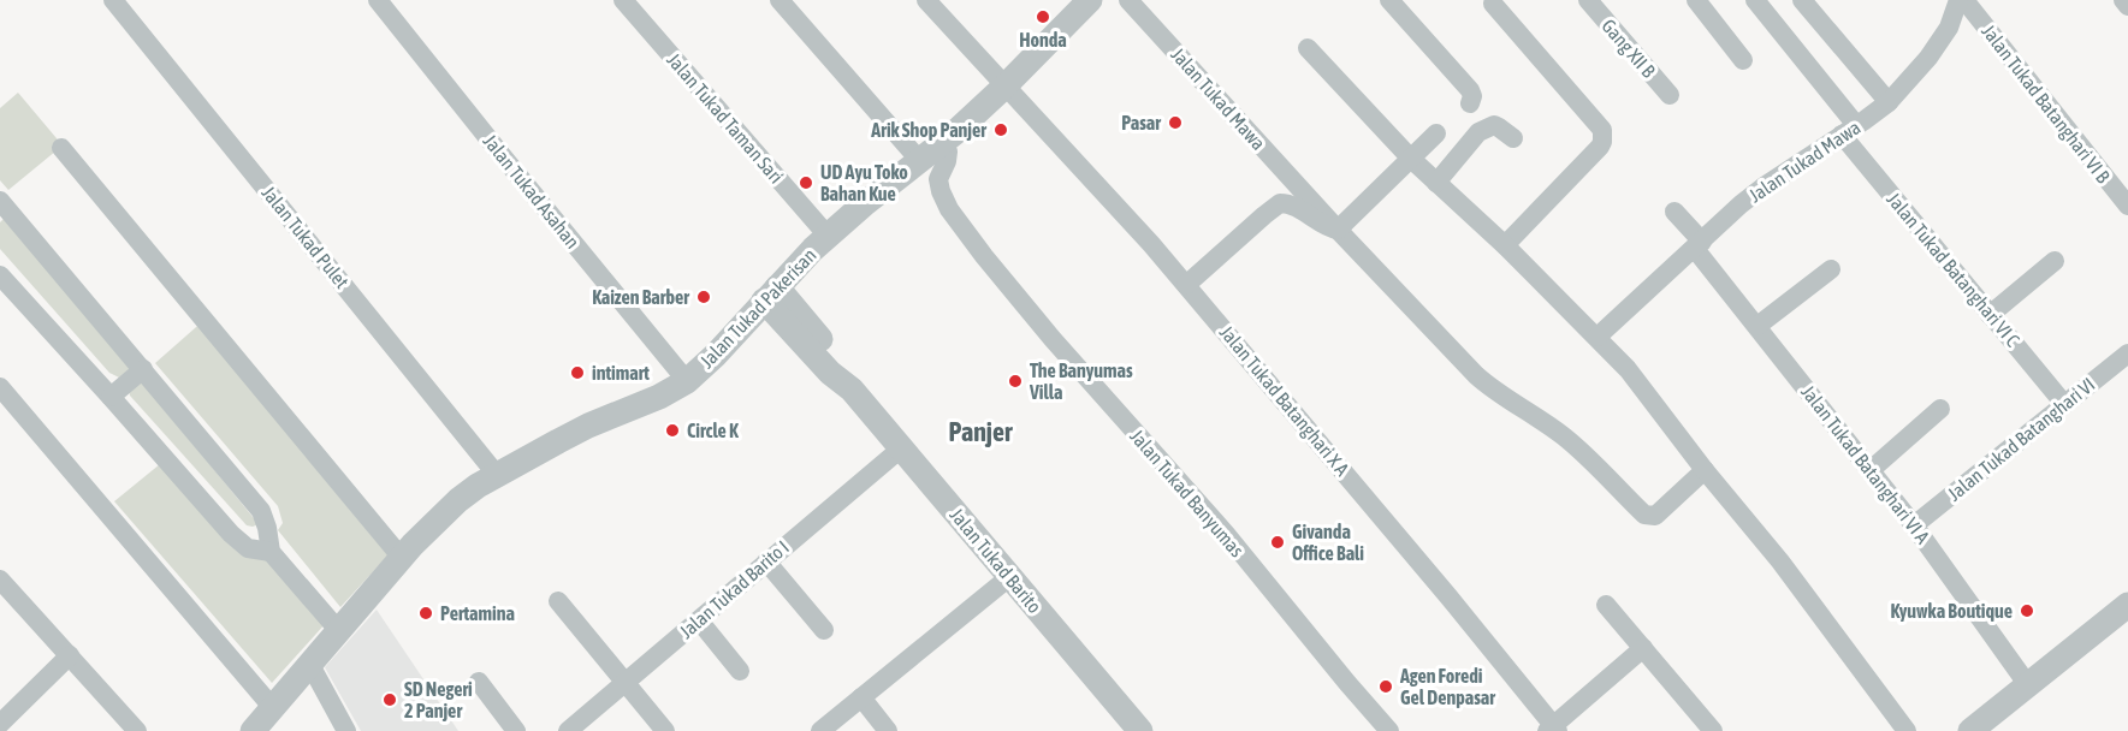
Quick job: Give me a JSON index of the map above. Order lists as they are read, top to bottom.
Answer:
{
  "streets": {
    "street": [
      "Gang XII B",
      "Jalan Tukad Mawa",
      "Jalan Tukad Batanghari VI B",
      "Jalan Tukad Taman Sari",
      "Jalan Tukad Asahan",
      "Jalan Tukad Pulet",
      "Jalan Tukad Batanghari VI C",
      "Jalan Tukad Pakerisan",
      "Jalan Tukad Batanghari X A",
      "Jalan Tukad Batanghari VI",
      "Jalan Tukad Batanghari VI A",
      "Jalan Tukad Banyumas",
      "Jalan Tukad Barito",
      "Jalan Tukad Barito I"
    ]
  },
  "crossings": [
    ["Jalan Tukad Mawa", "Jalan Tukad Batanghari VI C"],
    ["Jalan Tukad Mawa", "Jalan Tukad Batanghari VI A"],
    ["Jalan Tukad Taman Sari", "Jalan Tukad Pakerisan"],
    ["Jalan Tukad Asahan", "Jalan Tukad Pakerisan"],
    ["Jalan Tukad Pulet", "Jalan Tukad Pakerisan"],
    ["Jalan Tukad Batanghari VI C", "Jalan Tukad Batanghari VI"],
    ["Jalan Tukad Pakerisan", "Jalan Tukad Batanghari X A"],
    ["Jalan Tukad Pakerisan", "Jalan Tukad Banyumas"],
    ["Jalan Tukad Pakerisan", "Jalan Tukad Barito"],
    ["Jalan Tukad Batanghari VI", "Jalan Tukad Batanghari VI A"],
    ["Jalan Tukad Barito", "Jalan Tukad Barito I"]
  ],
  "districts": ["Panjer"],
  "places": [
    "Honda",
    "Pasar",
    "Arik Shop Panjer",
    "UD Ayu Toko Bahan Kue",
    "Kaizen Barber",
    "intimart",
    "The Banyumas Villa",
    "Circle K",
    "Givanda Office Bali",
    "Kyuwka Boutique",
    "Pertamina",
    "Agen Foredi Gel Denpasar",
    "SD Negeri 2 Panjer"
  ]
}
